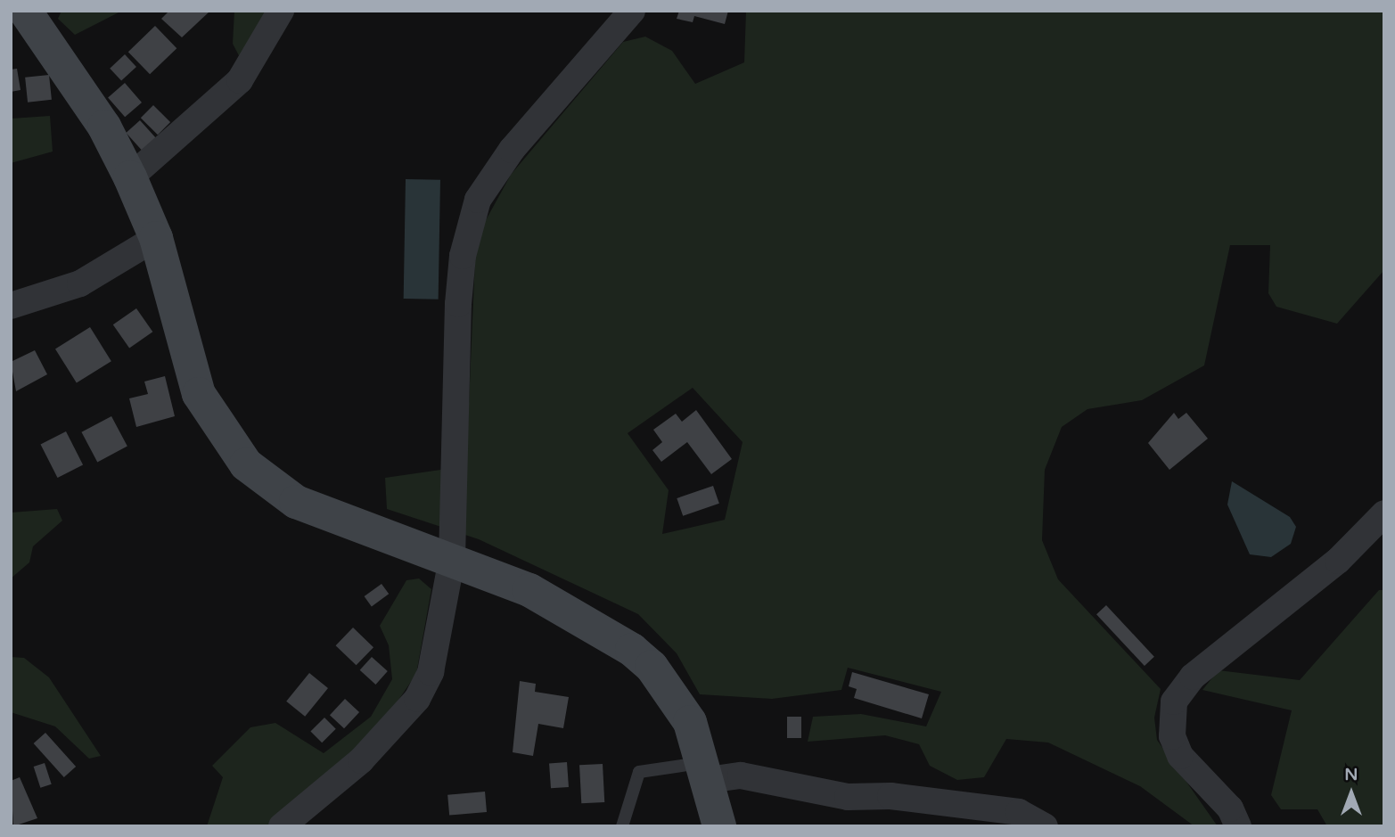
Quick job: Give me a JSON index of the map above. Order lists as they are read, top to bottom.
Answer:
{
  "north": "top"
}
